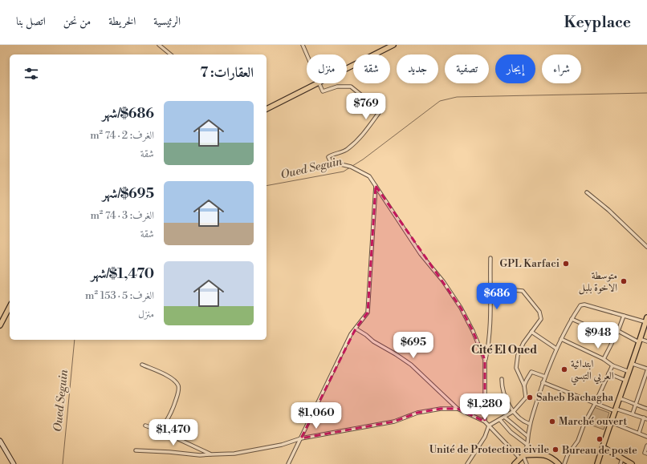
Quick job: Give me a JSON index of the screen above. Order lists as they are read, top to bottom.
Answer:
{
  "districts": ["Cité El Oued"],
  "water": ["Oued Seguin"],
  "places": [
    "GPL Karfaci",
    "متوسطة الاخوة بلبل",
    "ابتدائية العربي التبسي",
    "Saheb Bachagha",
    "Marché ouvert",
    "Bureau de poste",
    "Unité de Protection civile"
  ],
  "page": {
    "header": "Keyplace",
    "nav": [
      "الرئيسية",
      "الخريطة",
      "من نحن",
      "اتصل بنا"
    ],
    "chip": [
      "شراء",
      "إيجار",
      "تصفية",
      "جديد",
      "شقة",
      "منزل"
    ],
    "heading": "العقارات: 7",
    "price": [
      "$769",
      "$686",
      "$948",
      "$695",
      "$1,280",
      "$1,060",
      "$1,470"
    ],
    "list": [
      {
        "name": "$686/شهر",
        "note": "الغرف: 2 · 74 m² · شقة"
      },
      {
        "name": "$695/شهر",
        "note": "الغرف: 3 · 74 m² · شقة"
      },
      {
        "name": "$1,470/شهر",
        "note": "الغرف: 5 · 153 m² · منزل"
      }
    ]
  }
}
